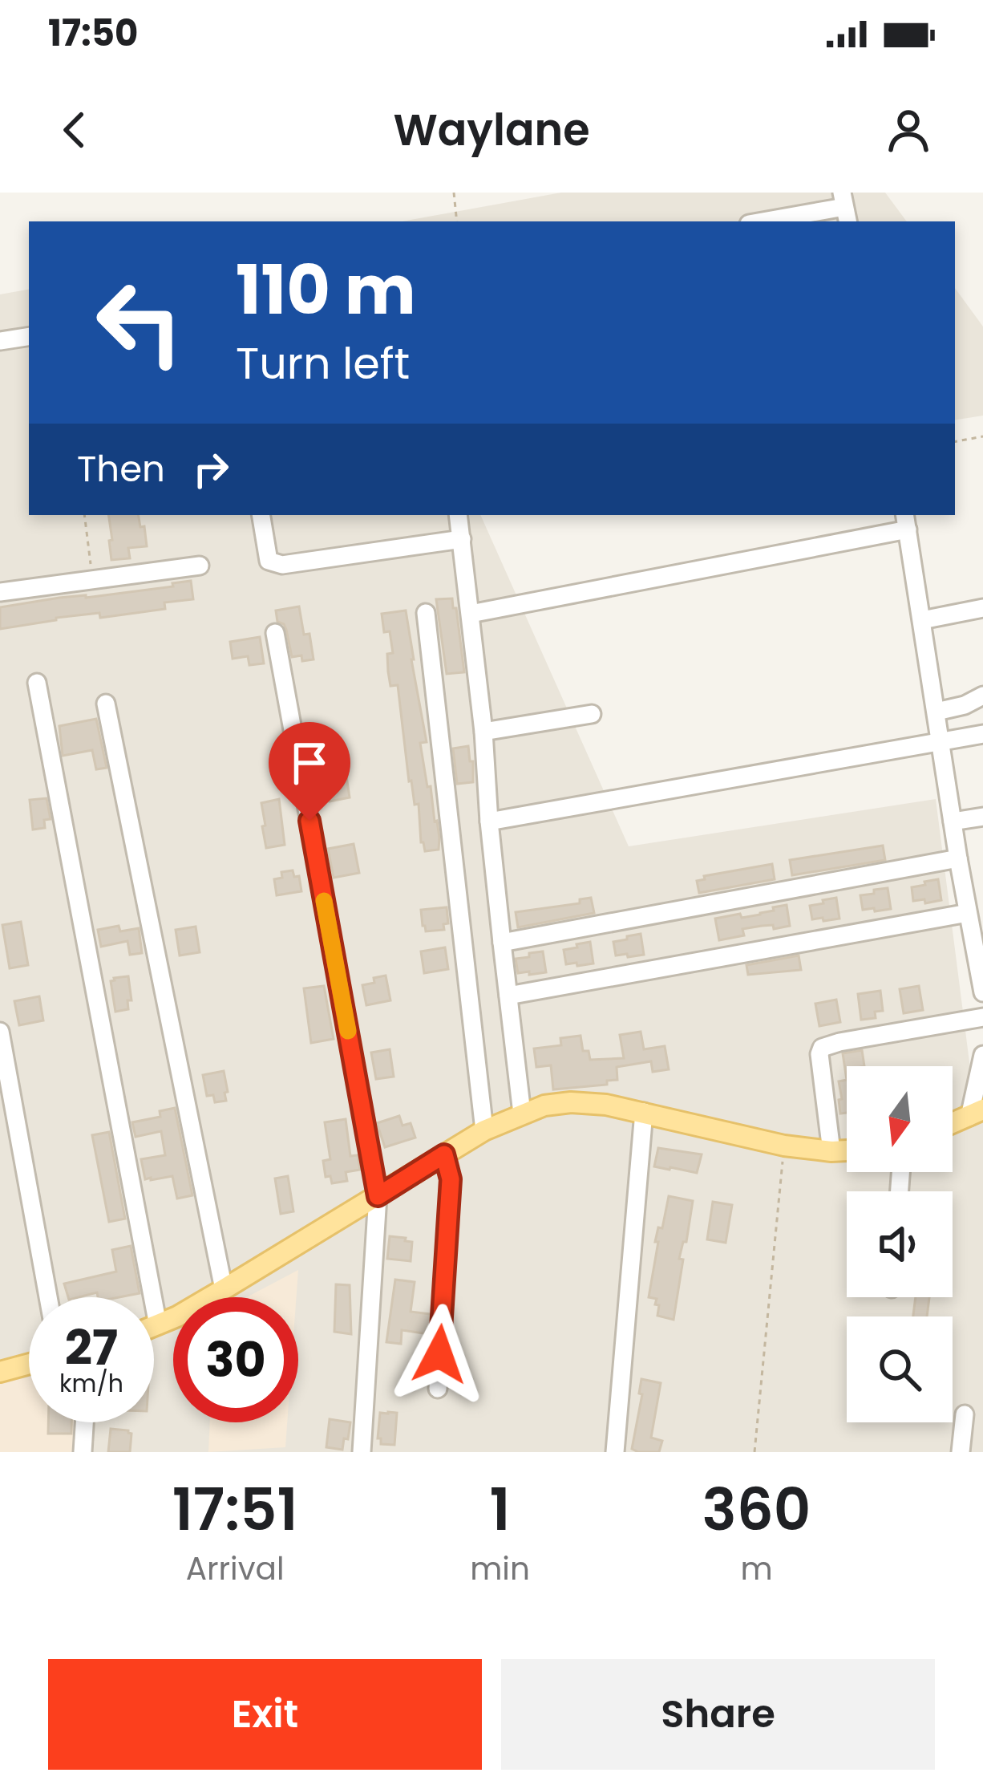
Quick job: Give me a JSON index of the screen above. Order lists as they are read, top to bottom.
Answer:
{
  "north": "bottom",
  "page": {
    "status": "17:50",
    "header": "Waylane",
    "turn": ["110 m", "Turn left"],
    "then": "Then",
    "speed": "27 km/h",
    "limit": "30",
    "eta": [
      "17:51",
      "Arrival",
      "1",
      "min",
      "360",
      "m"
    ],
    "buttons": ["Exit", "Share"]
  }
}
